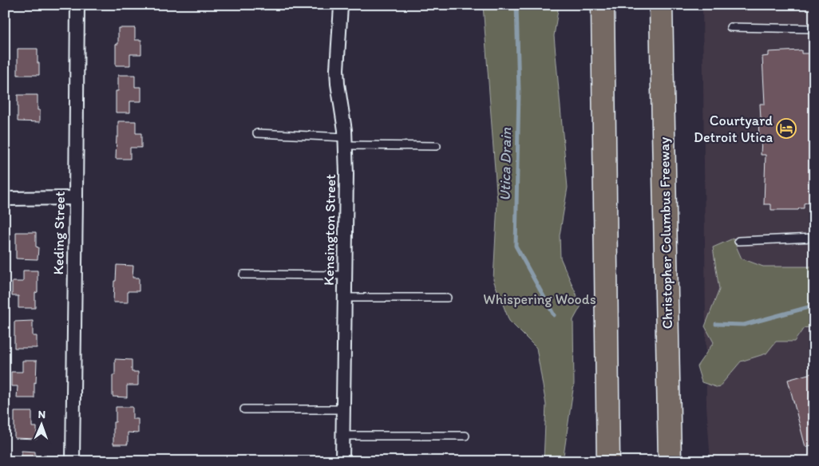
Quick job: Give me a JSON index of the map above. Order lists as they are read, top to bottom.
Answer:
{
  "streets": {
    "highway": ["Christopher Columbus Freeway"],
    "street": ["Kensington Street", "Keding Street"]
  },
  "water": ["Utica Drain"],
  "parks": ["Whispering Woods"],
  "places": {
    "hotel": ["Courtyard Detroit Utica"]
  },
  "north": "top"
}
